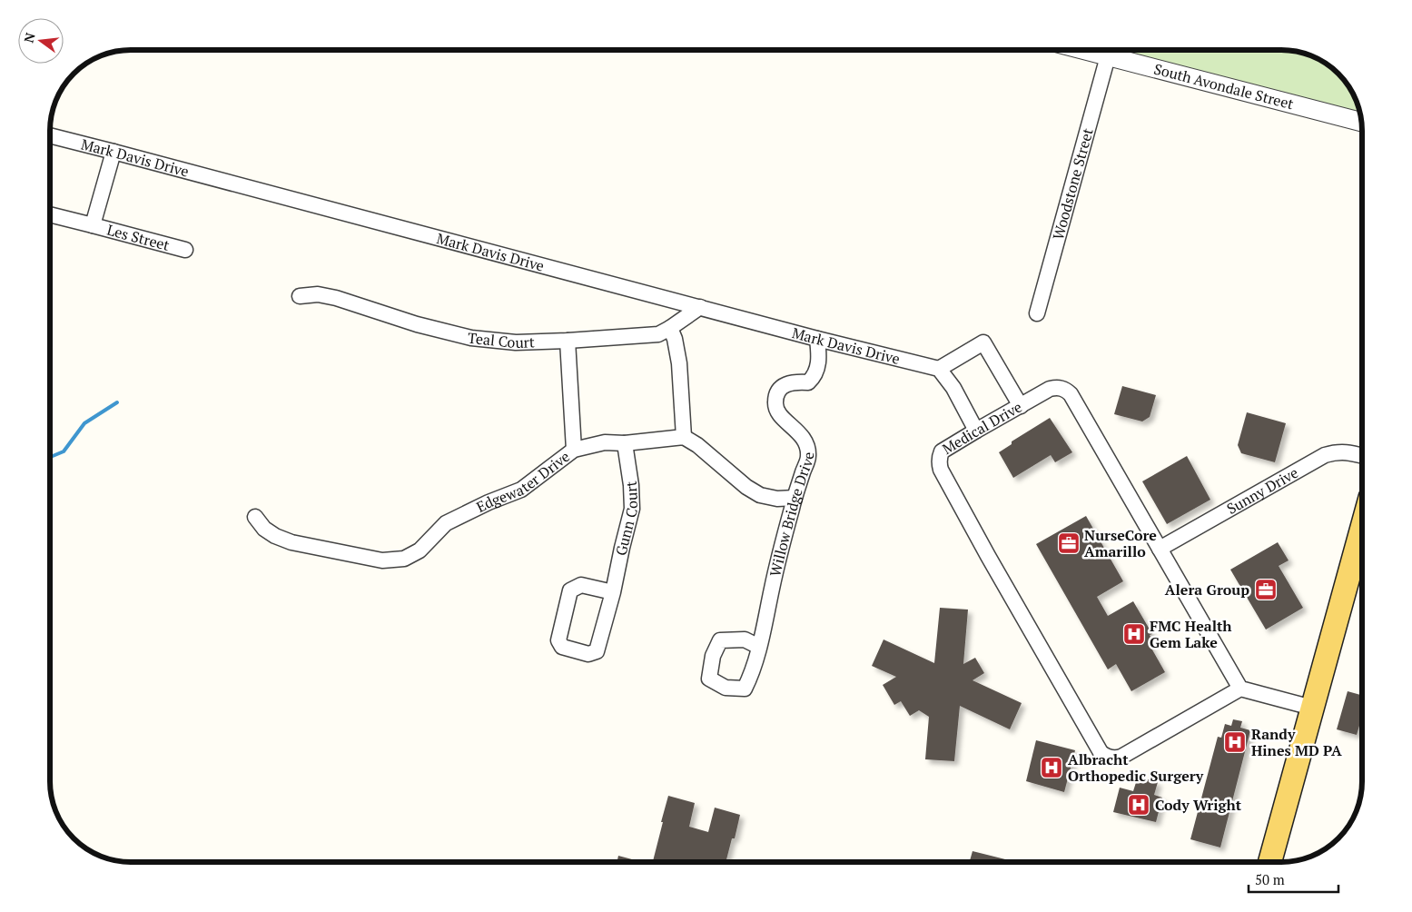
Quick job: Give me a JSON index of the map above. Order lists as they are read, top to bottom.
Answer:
{
  "streets": {
    "street": [
      "South Avondale Street",
      "Mark Davis Drive",
      "Woodstone Street",
      "Les Street",
      "Teal Court",
      "Medical Drive",
      "Edgewater Drive",
      "Sunny Drive",
      "Willow Bridge Drive",
      "Gunn Court"
    ]
  },
  "crossings": [
    ["South Avondale Street", "Woodstone Street"],
    ["Mark Davis Drive", "Les Street"],
    ["Mark Davis Drive", "Teal Court"],
    ["Mark Davis Drive", "Willow Bridge Drive"],
    ["Medical Drive", "Sunny Drive"],
    ["Edgewater Drive", "Gunn Court"]
  ],
  "places": {
    "office": ["NurseCore Amarillo", "Alera Group"],
    "hospital": [
      "FMC Health Gem Lake",
      "Randy Hines MD PA",
      "Albracht Orthopedic Surgery",
      "Cody Wright"
    ]
  },
  "scale_bar": "50 m",
  "north": "left"
}
